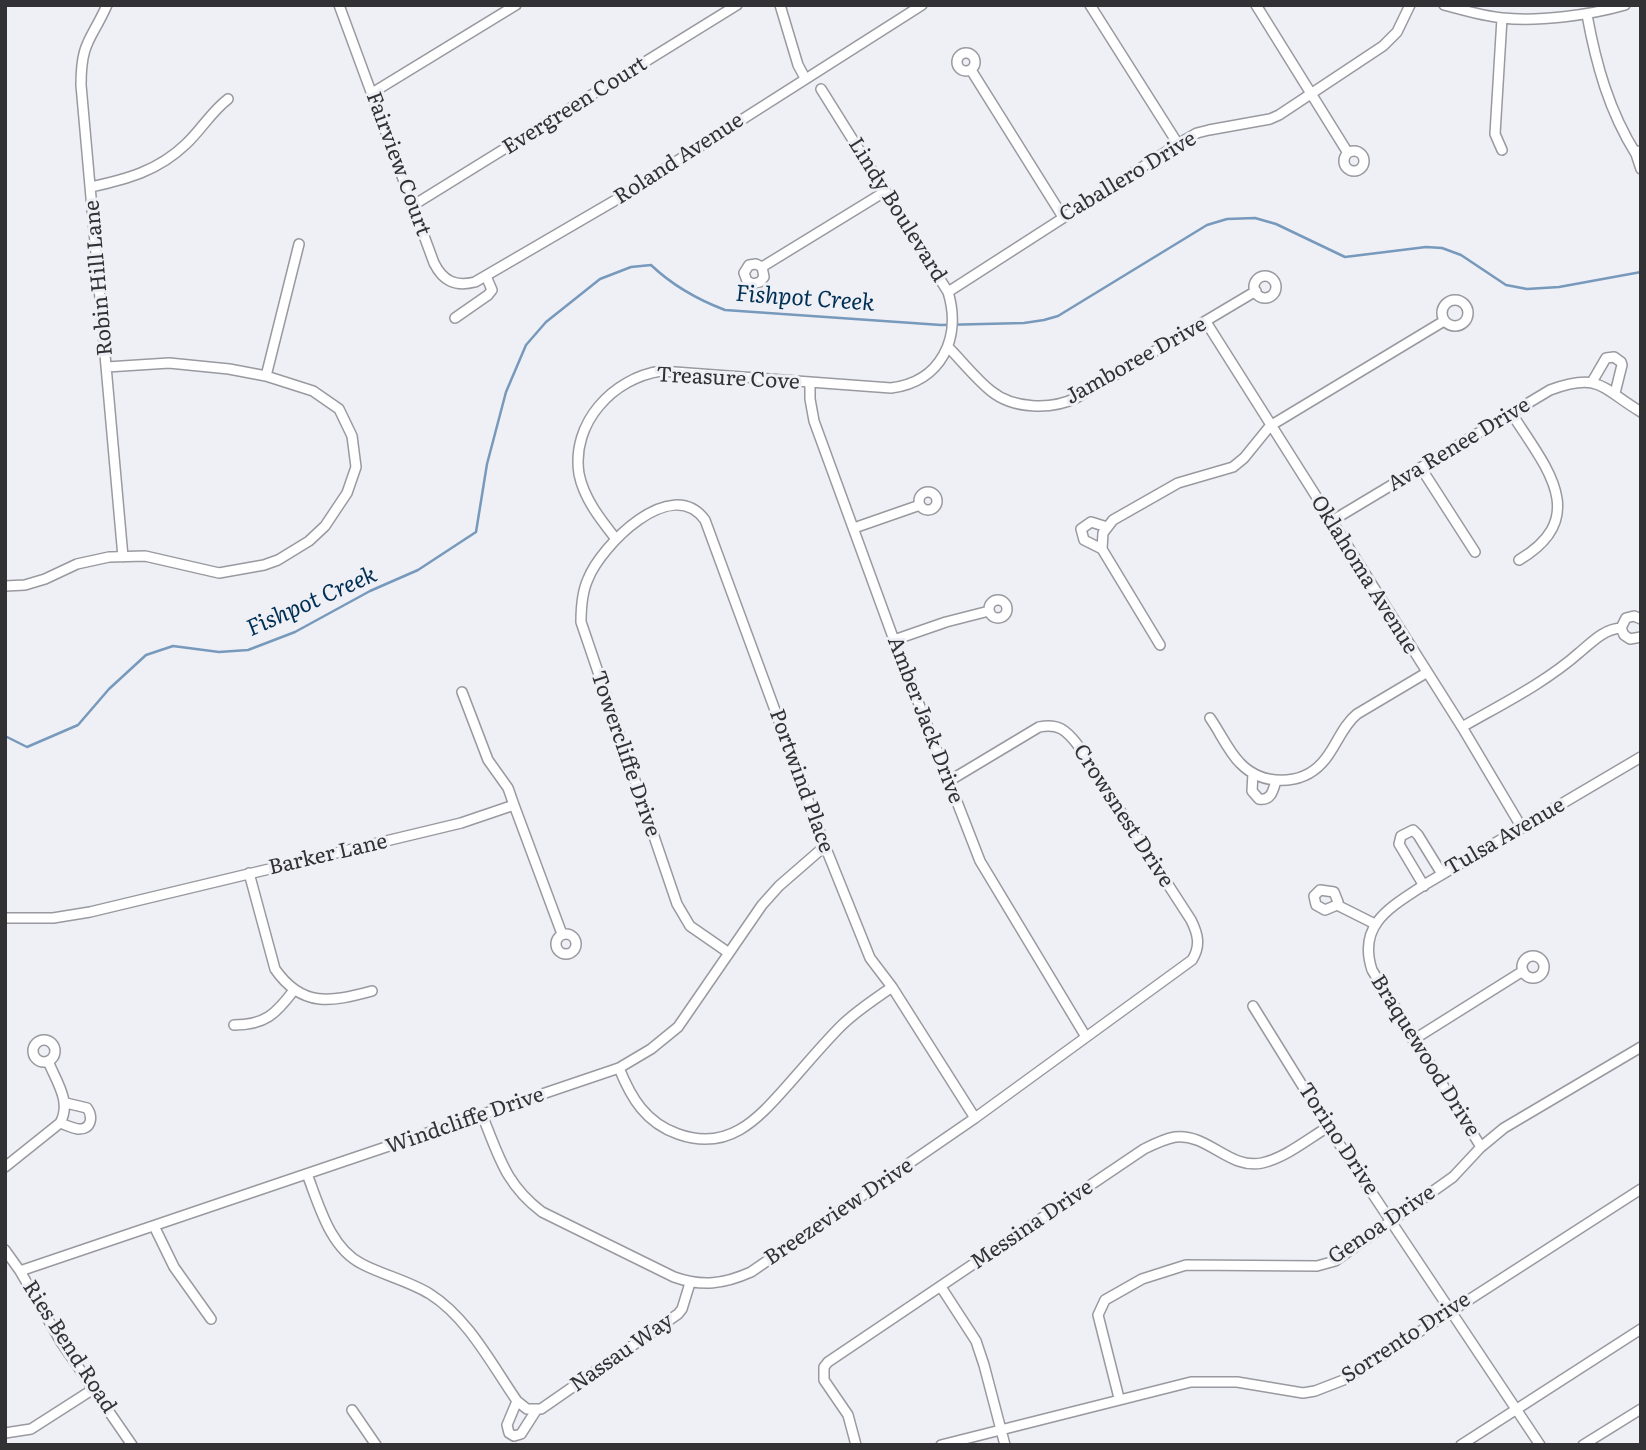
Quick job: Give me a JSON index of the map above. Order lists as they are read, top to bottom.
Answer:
{
  "streets": {
    "street": [
      "Evergreen Court",
      "Roland Avenue",
      "Fairview Court",
      "Caballero Drive",
      "Lindy Boulevard",
      "Robin Hill Lane",
      "Jamboree Drive",
      "Treasure Cove",
      "Ava Renee Drive",
      "Oklahoma Avenue",
      "Amber Jack Drive",
      "Towercliffe Drive",
      "Portwind Place",
      "Crowsnest Drive",
      "Tulsa Avenue",
      "Barker Lane",
      "Braquewood Drive",
      "Windcliffe Drive",
      "Torino Drive",
      "Breezeview Drive",
      "Messina Drive",
      "Genoa Drive",
      "Sorrento Drive",
      "Ries Bend Road",
      "Nassau Way"
    ]
  },
  "crossings": [
    ["Evergreen Court", "Fairview Court"],
    ["Roland Avenue", "Fairview Court"],
    ["Caballero Drive", "Lindy Boulevard"],
    ["Lindy Boulevard", "Jamboree Drive"],
    ["Lindy Boulevard", "Treasure Cove"],
    ["Jamboree Drive", "Oklahoma Avenue"],
    ["Treasure Cove", "Amber Jack Drive"],
    ["Treasure Cove", "Towercliffe Drive"],
    ["Treasure Cove", "Portwind Place"],
    ["Ava Renee Drive", "Oklahoma Avenue"],
    ["Oklahoma Avenue", "Tulsa Avenue"],
    ["Amber Jack Drive", "Crowsnest Drive"],
    ["Amber Jack Drive", "Breezeview Drive"],
    ["Towercliffe Drive", "Portwind Place"],
    ["Towercliffe Drive", "Windcliffe Drive"],
    ["Portwind Place", "Windcliffe Drive"],
    ["Portwind Place", "Breezeview Drive"],
    ["Crowsnest Drive", "Breezeview Drive"],
    ["Tulsa Avenue", "Braquewood Drive"],
    ["Braquewood Drive", "Genoa Drive"],
    ["Windcliffe Drive", "Breezeview Drive"],
    ["Windcliffe Drive", "Ries Bend Road"],
    ["Torino Drive", "Messina Drive"],
    ["Torino Drive", "Genoa Drive"],
    ["Torino Drive", "Sorrento Drive"],
    ["Breezeview Drive", "Nassau Way"],
    ["Genoa Drive", "Sorrento Drive"]
  ],
  "water": ["Fishpot Creek"]
}
